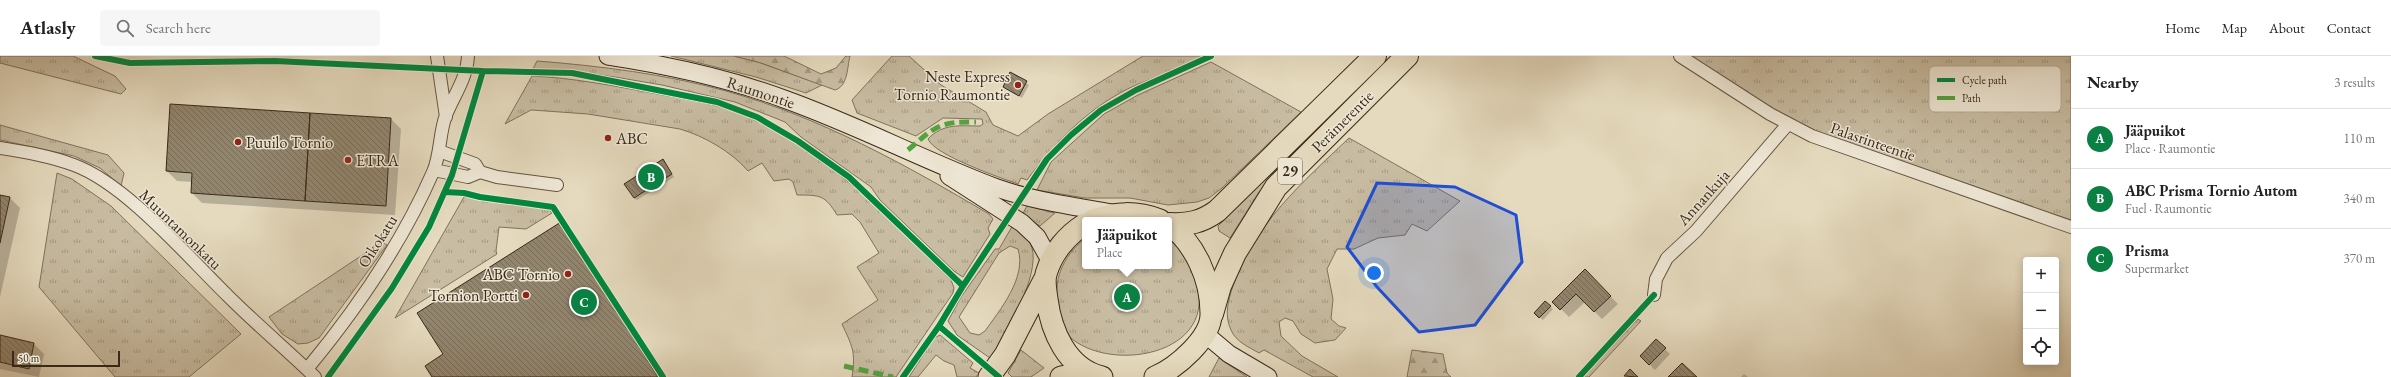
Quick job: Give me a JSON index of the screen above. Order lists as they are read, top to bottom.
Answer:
{
  "streets": {
    "highway": ["Perämerentie", "29"],
    "main road": ["Raumontie"],
    "street": [
      "Palasrinteentie",
      "Annankuja",
      "Muuntamonkatu",
      "Oikokatu"
    ]
  },
  "crossings": [
    ["Raumontie", "29"],
    ["Perämerentie", "29"],
    ["Palasrinteentie", "Annankuja"],
    ["Muuntamonkatu", "Oikokatu"]
  ],
  "places": [
    "Neste Express Tornio Raumontie",
    "ABC",
    "Puuilo Tornio",
    "ETRA",
    "ABC Tornio",
    "Tornion Portti"
  ],
  "legend": ["Cycle path", "Path"],
  "scale_bar": "50 m",
  "page": {
    "header": "Atlasly",
    "search": "Search here",
    "nav": [
      "Home",
      "Map",
      "About",
      "Contact"
    ],
    "heading": ["Nearby", "3 results"],
    "list": [
      {
        "mark": "A",
        "name": "Jääpuikot",
        "note": "Place · Raumontie",
        "value": "110 m"
      },
      {
        "mark": "B",
        "name": "ABC Prisma Tornio Autom",
        "note": "Fuel · Raumontie",
        "value": "340 m"
      },
      {
        "mark": "C",
        "name": "Prisma",
        "note": "Supermarket",
        "value": "370 m"
      }
    ],
    "pins": ["B", "A", "C"],
    "popup": ["Jääpuikot", "Place"],
    "map_buttons": ["+", "−"],
    "scale": "50 m"
  }
}
